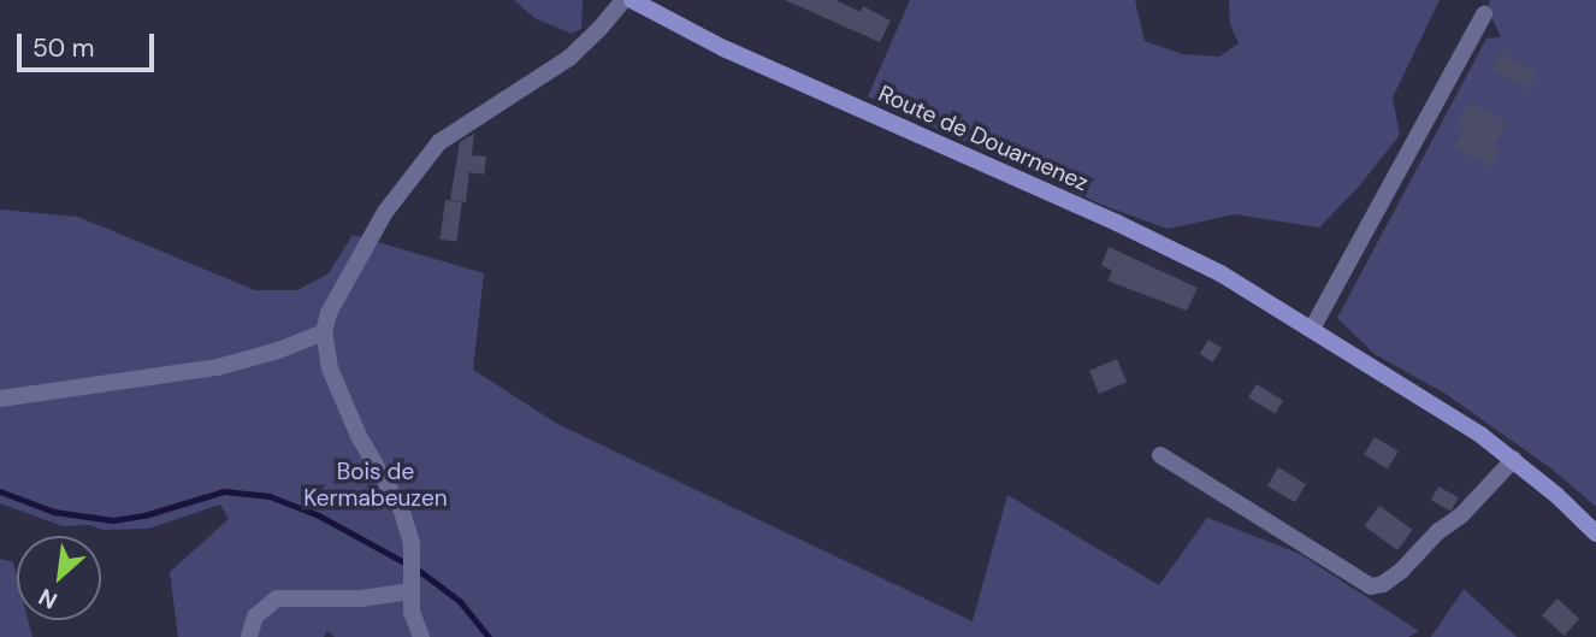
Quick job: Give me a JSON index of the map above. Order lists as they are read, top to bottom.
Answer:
{
  "streets": {
    "main road": ["Route de Douarnenez"]
  },
  "parks": ["Bois de Kermabeuzen"],
  "scale_bar": "50 m",
  "north": "bottom left"
}
